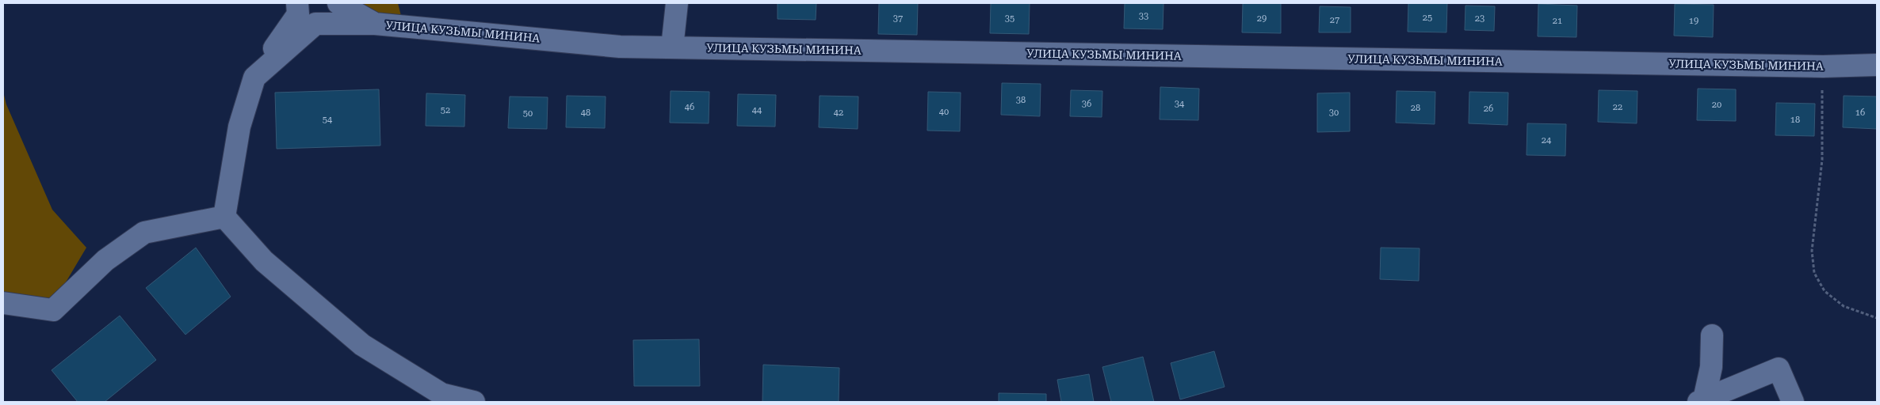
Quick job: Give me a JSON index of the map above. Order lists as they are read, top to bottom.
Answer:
{
  "streets": {
    "street": ["УЛИЦА КУЗЬМЫ МИНИНА"]
  },
  "house_numbers": [
    "33",
    "25",
    "37",
    "35",
    "29",
    "23",
    "27",
    "21",
    "19",
    "38",
    "36",
    "34",
    "20",
    "46",
    "22",
    "28",
    "26",
    "52",
    "44",
    "40",
    "48",
    "42",
    "30",
    "16",
    "50",
    "54",
    "18",
    "24"
  ]
}
